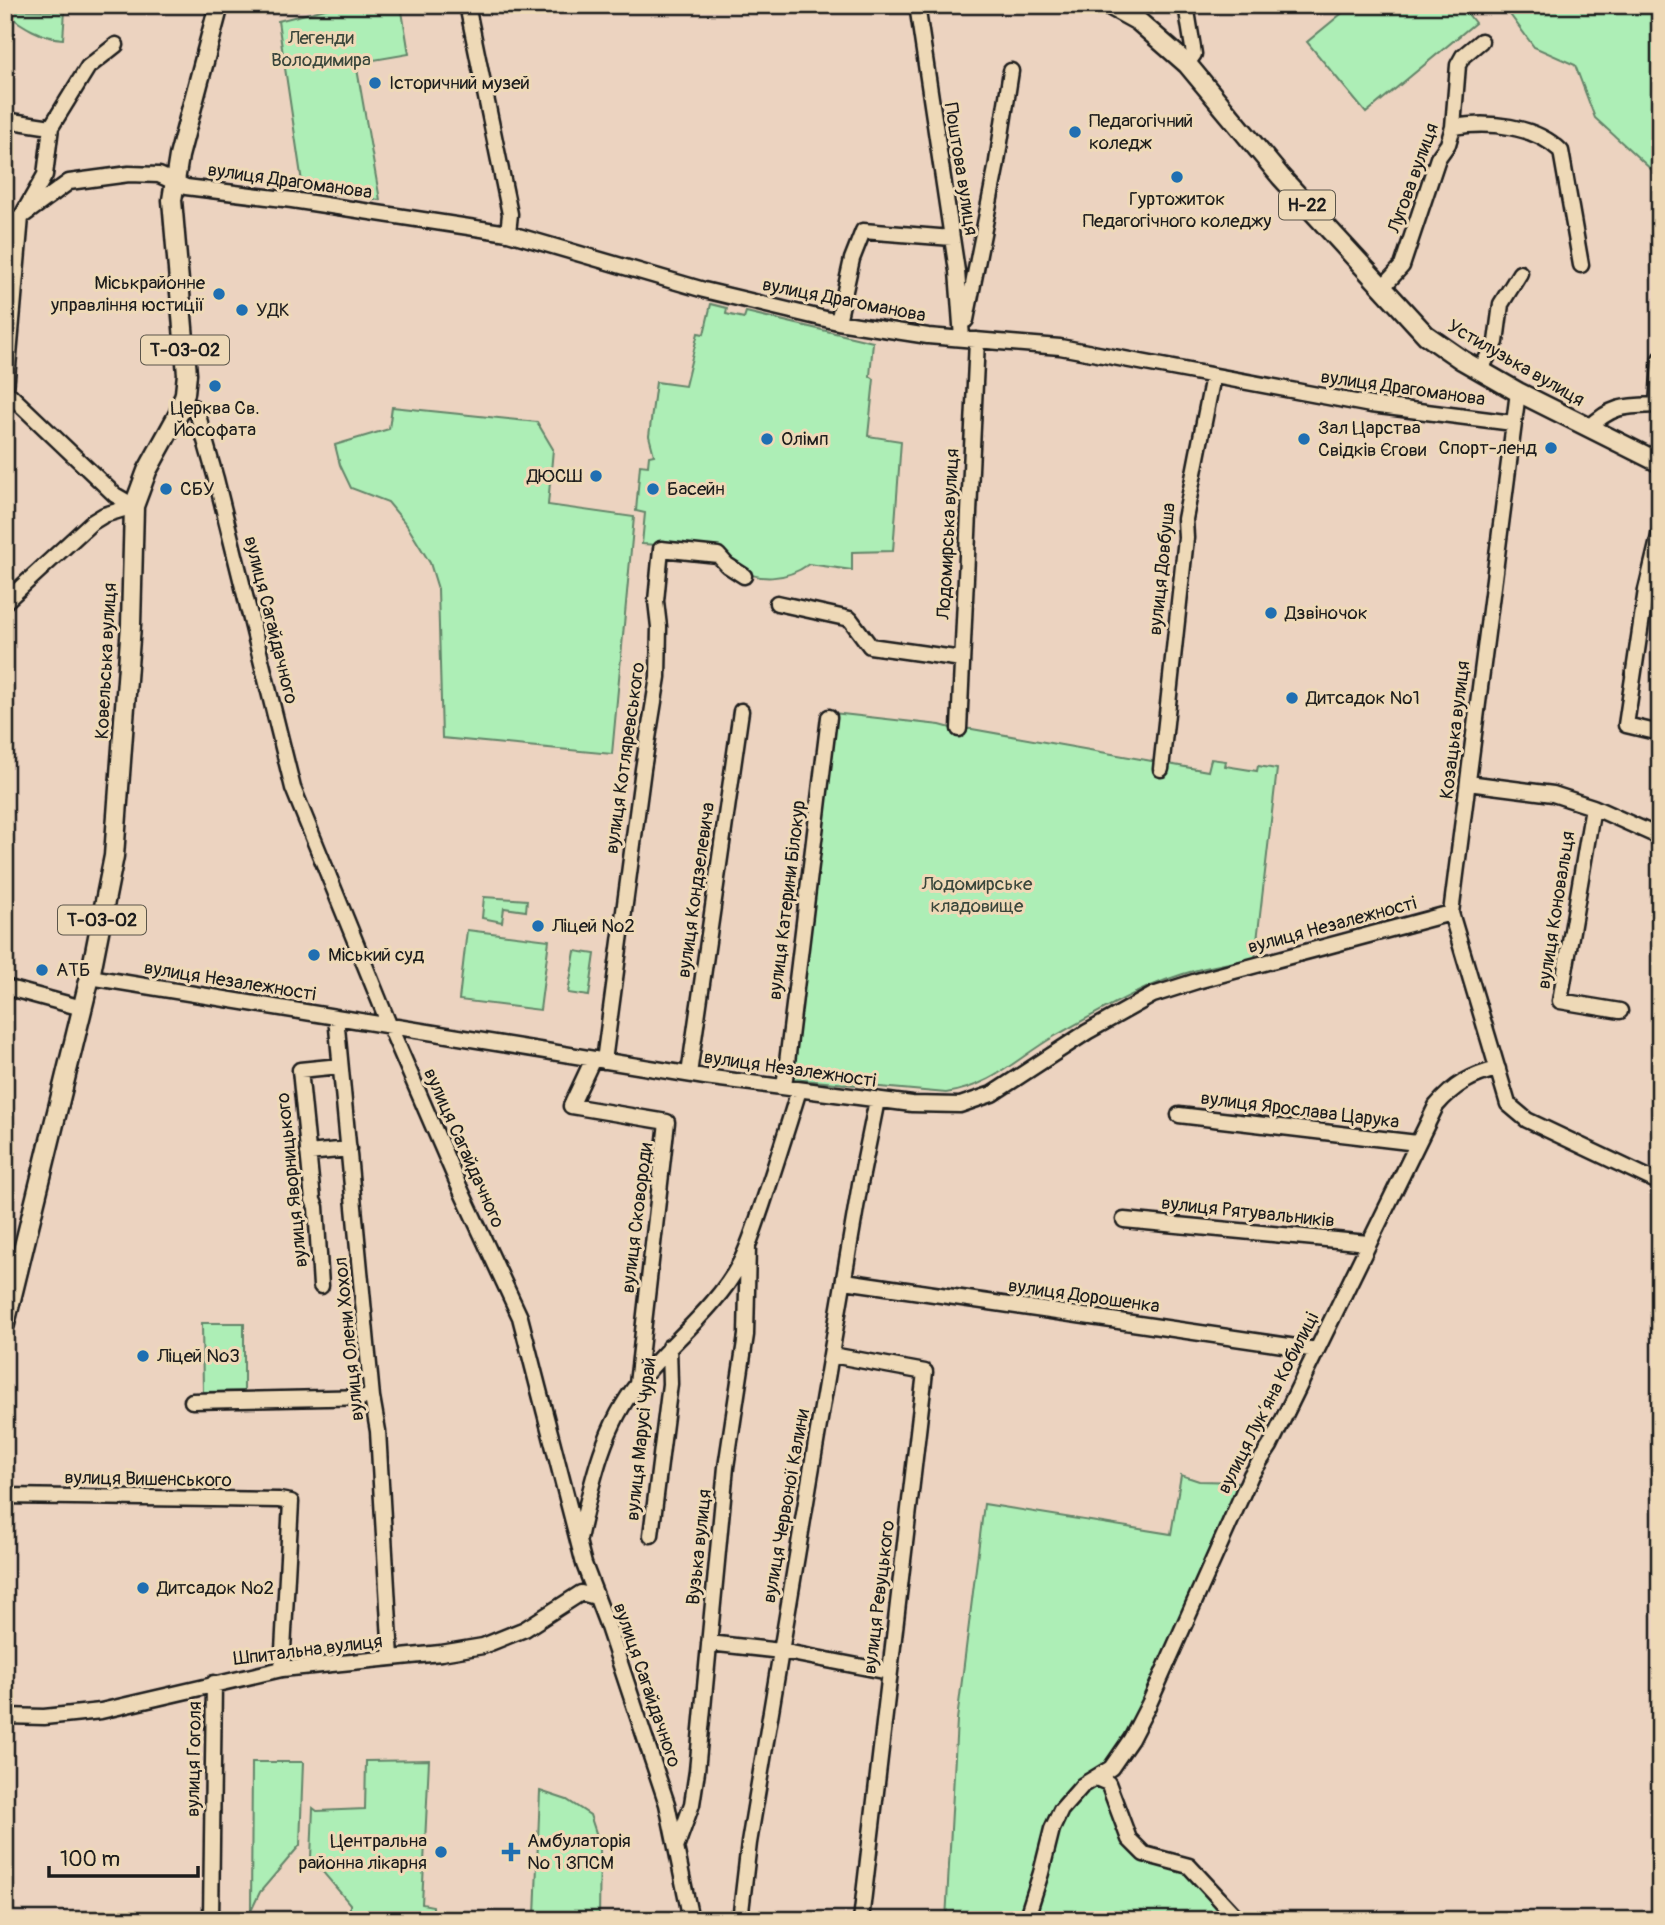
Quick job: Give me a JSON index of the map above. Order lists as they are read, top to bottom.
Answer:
{
  "streets": {
    "main road": [
      "Н-22",
      "Т-03-02",
      "Устилузька вулиця",
      "Ковельська вулиця"
    ],
    "street": [
      "Поштова вулиця",
      "Лугова вулиця",
      "вулиця Драгоманова",
      "Лодомирська вулиця",
      "вулиця Довбуша",
      "вулиця Сагайдачного",
      "Козацька вулиця",
      "вулиця Котляревського",
      "вулиця Кондзелевича",
      "вулиця Катерини Білокур",
      "вулиця Коновальця",
      "вулиця Незалежності",
      "вулиця Ярослава Царука",
      "вулиця Яворницького",
      "вулиця Рятувальників",
      "вулиця Сковороди",
      "вулиця Дорошенка",
      "вулиця Олени Хохол",
      "вулиця Лукʼяна Кобилиці",
      "вулиця Марусі Чурай",
      "вулиця Вишенського",
      "вулиця Червоної Калини",
      "Вузька вулиця",
      "вулиця Ревуцького",
      "Шпитальна вулиця",
      "вулиця Гоголя"
    ]
  },
  "crossings": [
    ["Поштова вулиця", "вулиця Драгоманова"],
    ["Поштова вулиця", "Лодомирська вулиця"],
    ["Лугова вулиця", "Устилузька вулиця"],
    ["вулиця Драгоманова", "Лодомирська вулиця"],
    ["вулиця Драгоманова", "вулиця Довбуша"],
    ["вулиця Драгоманова", "Ковельська вулиця"],
    ["вулиця Драгоманова", "Козацька вулиця"],
    ["Устилузька вулиця", "Козацька вулиця"],
    ["вулиця Сагайдачного", "Ковельська вулиця"],
    ["вулиця Сагайдачного", "вулиця Незалежності"],
    ["вулиця Сагайдачного", "Вузька вулиця"],
    ["вулиця Сагайдачного", "Шпитальна вулиця"],
    ["Ковельська вулиця", "вулиця Незалежності"],
    ["Козацька вулиця", "вулиця Незалежності"],
    ["Козацька вулиця", "вулиця Лукʼяна Кобилиці"],
    ["вулиця Котляревського", "вулиця Незалежності"],
    ["вулиця Котляревського", "вулиця Сковороди"],
    ["вулиця Кондзелевича", "вулиця Незалежності"],
    ["вулиця Катерини Білокур", "вулиця Незалежності"],
    ["вулиця Катерини Білокур", "Вузька вулиця"],
    ["вулиця Незалежності", "вулиця Сковороди"],
    ["вулиця Незалежності", "вулиця Олени Хохол"],
    ["вулиця Незалежності", "вулиця Червоної Калини"],
    ["вулиця Ярослава Царука", "вулиця Лукʼяна Кобилиці"],
    ["вулиця Яворницького", "вулиця Олени Хохол"],
    ["вулиця Рятувальників", "вулиця Лукʼяна Кобилиці"],
    ["вулиця Дорошенка", "вулиця Лукʼяна Кобилиці"],
    ["вулиця Дорошенка", "вулиця Червоної Калини"],
    ["вулиця Олени Хохол", "Шпитальна вулиця"],
    ["вулиця Вишенського", "Шпитальна вулиця"],
    ["вулиця Червоної Калини", "вулиця Ревуцького"],
    ["Шпитальна вулиця", "вулиця Гоголя"]
  ],
  "parks": ["Легенди Володимира", "Лодомирське кладовище"],
  "places": {
    "other": [
      "Історичний музей",
      "Педагогічний коледж",
      "Гуртожиток Педагогічного коледжу",
      "Міськрайонне управління юстиції",
      "УДК",
      "Церква Св. Йософата",
      "Олімп",
      "Зал Царства Свідків Єгови",
      "Спорт-ленд",
      "ДЮСШ",
      "СБУ",
      "Басейн",
      "Дзвіночок",
      "Дитсадок №1",
      "Ліцей №2",
      "Міський суд",
      "АТБ",
      "Ліцей №3",
      "Дитсадок №2",
      "Центральна районна лікарня"
    ],
    "health": ["Амбулаторія № 1 ЗПСМ"]
  },
  "scale_bar": "100 m"
}
